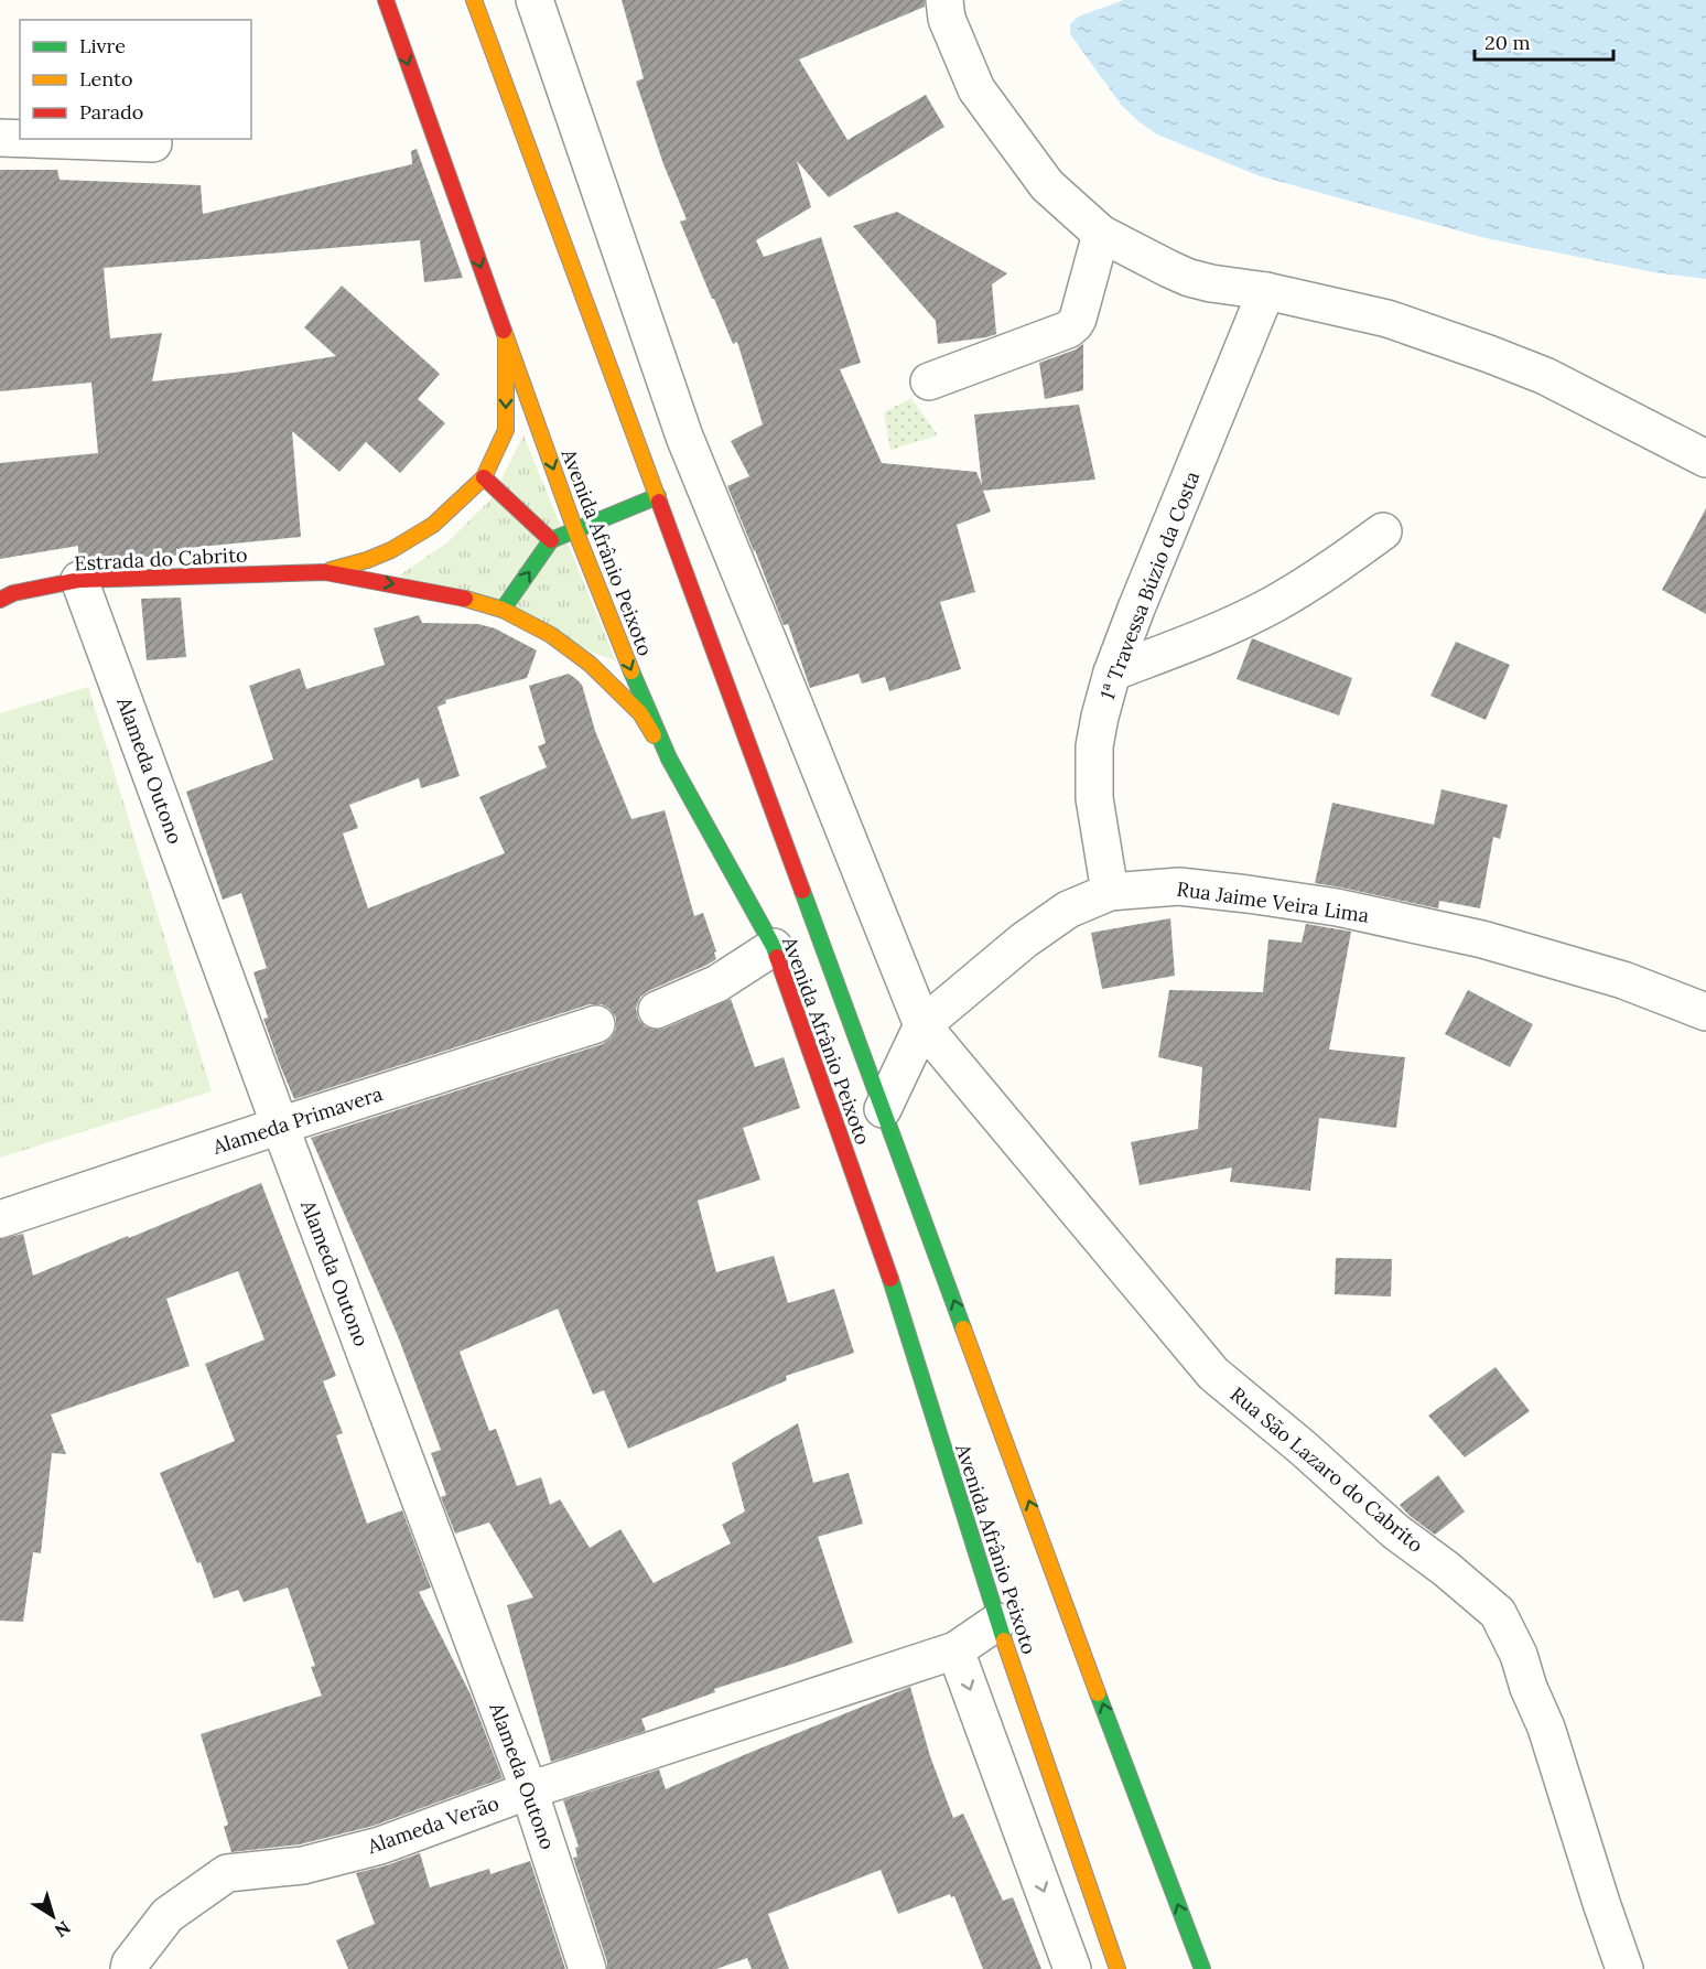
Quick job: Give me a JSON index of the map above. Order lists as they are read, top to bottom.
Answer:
{
  "streets": {
    "main road": ["Avenida Afrânio Peixoto", "Estrada do Cabrito"],
    "street": [
      "1ª Travessa Búzio da Costa",
      "Alameda Outono",
      "Rua Jaime Veira Lima",
      "Alameda Primavera",
      "Rua São Lazaro do Cabrito",
      "Alameda Verão"
    ]
  },
  "crossings": [
    ["Avenida Afrânio Peixoto", "Estrada do Cabrito"],
    ["Avenida Afrânio Peixoto", "Rua Jaime Veira Lima"],
    ["Avenida Afrânio Peixoto", "Alameda Verão"],
    ["Estrada do Cabrito", "Alameda Outono"],
    ["1ª Travessa Búzio da Costa", "Rua Jaime Veira Lima"],
    ["Alameda Outono", "Alameda Primavera"],
    ["Alameda Outono", "Alameda Verão"],
    ["Rua Jaime Veira Lima", "Rua São Lazaro do Cabrito"]
  ],
  "legend": ["Livre", "Lento", "Parado"],
  "scale_bar": "20 m",
  "north": "bottom right"
}
